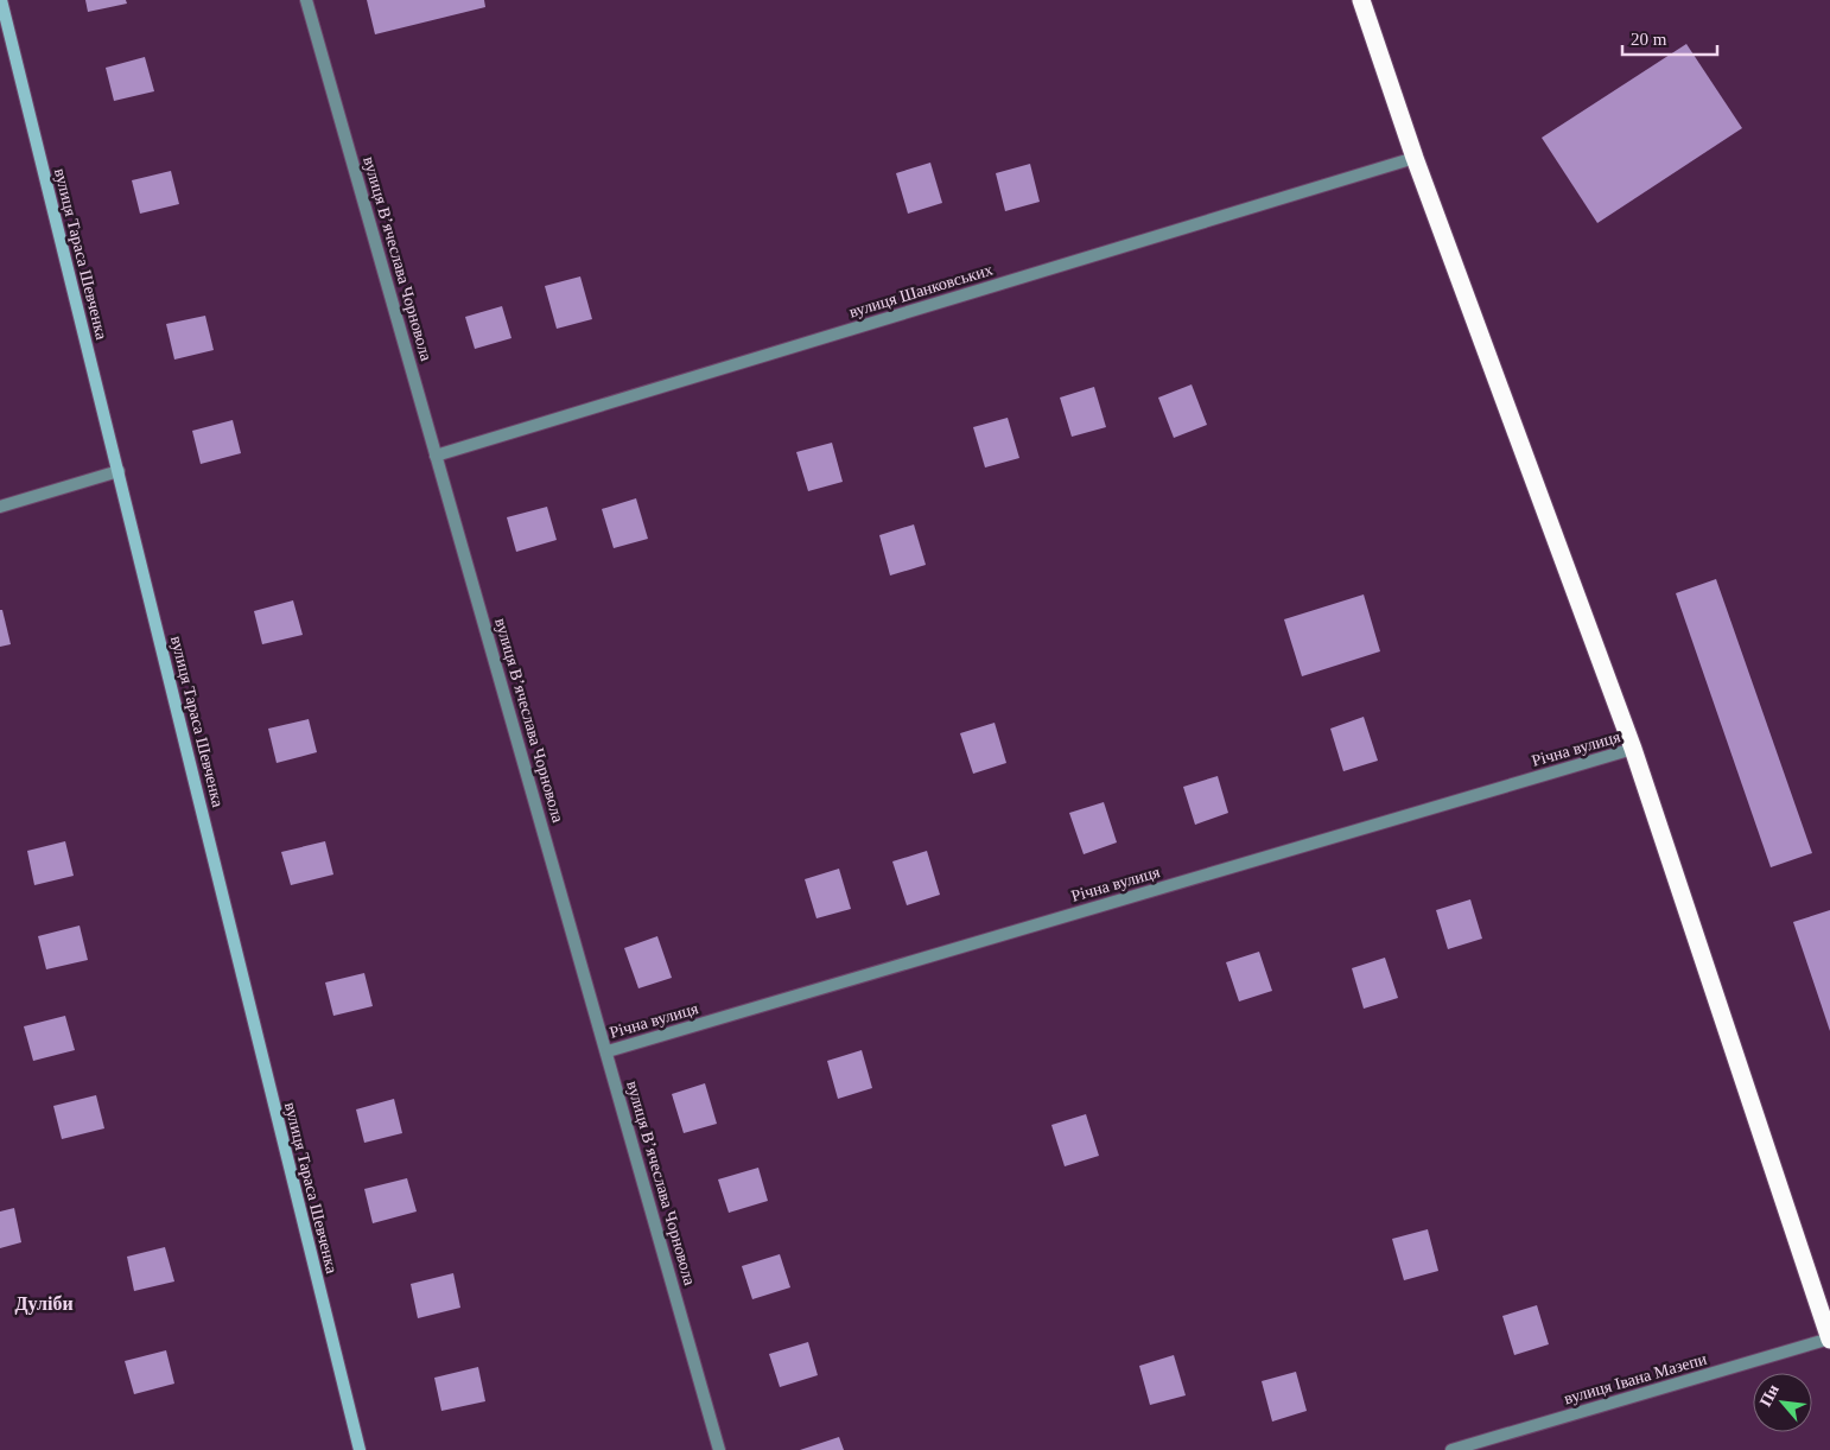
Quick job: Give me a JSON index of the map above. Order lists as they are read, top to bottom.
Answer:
{
  "streets": {
    "street": [
      "вулиця Тараса Шевченка",
      "вулиця Вʼячеслава Чорновола",
      "вулиця Шанковських",
      "Річна вулиця",
      "вулиця Івана Мазепи"
    ]
  },
  "crossings": [
    ["вулиця Вʼячеслава Чорновола", "вулиця Шанковських"],
    ["вулиця Вʼячеслава Чорновола", "Річна вулиця"]
  ],
  "districts": ["Дуліби"],
  "scale_bar": "20 m",
  "north": "top left"
}
